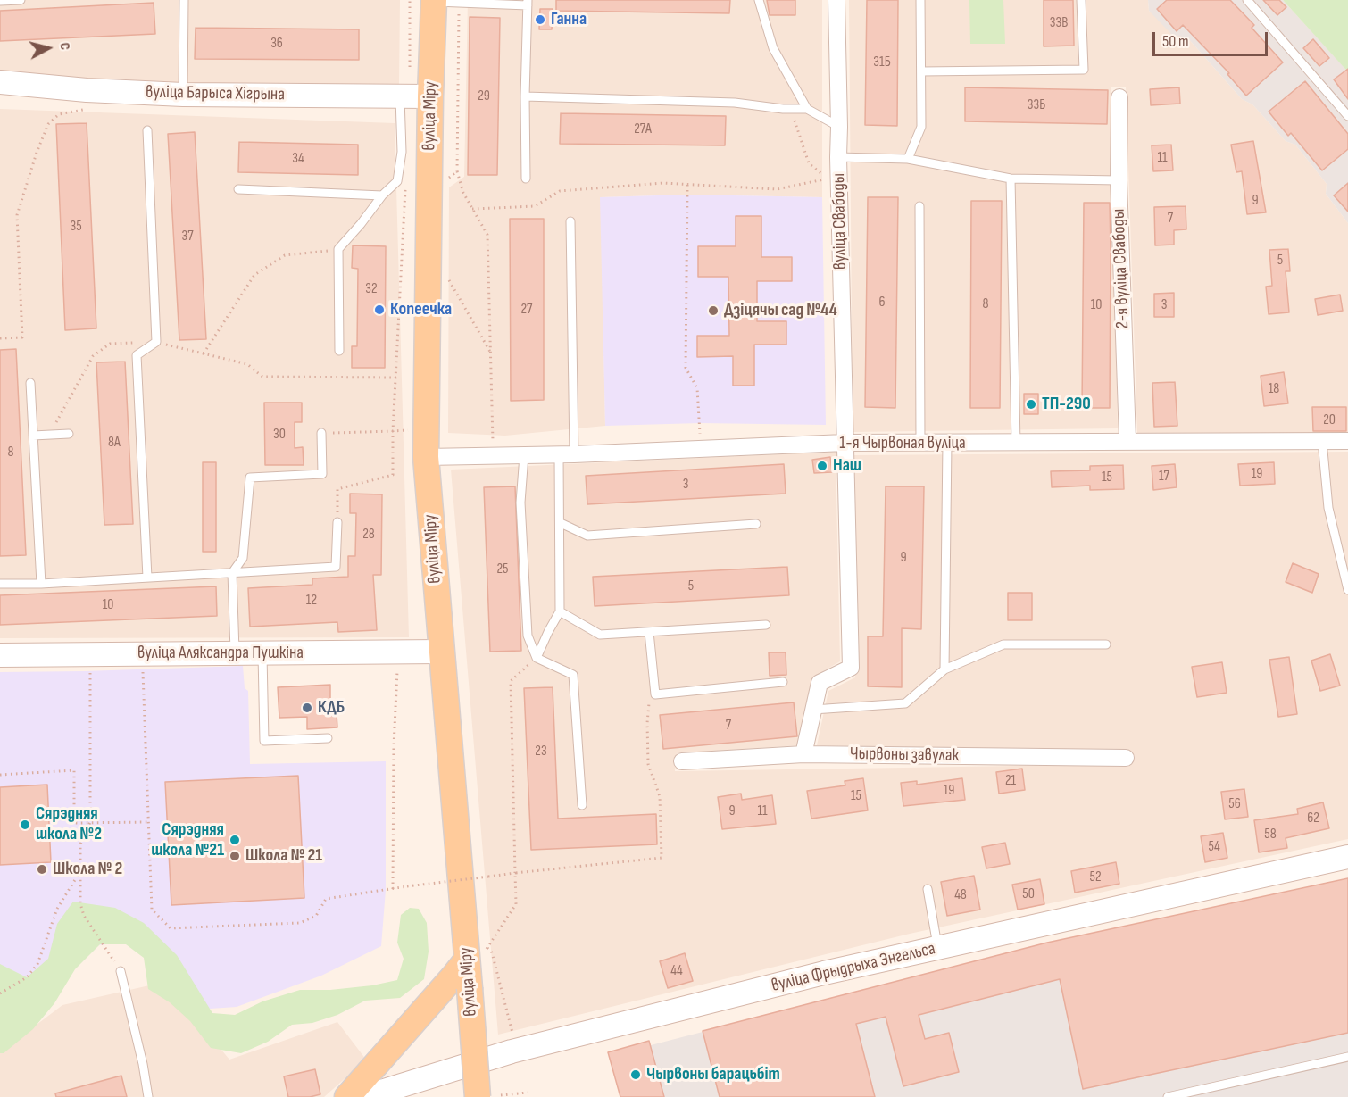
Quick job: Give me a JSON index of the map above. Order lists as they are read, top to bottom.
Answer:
{
  "streets": {
    "main road": ["вуліца Міру"],
    "street": [
      "вуліца Барыса Хігрына",
      "вуліца Свабоды",
      "2-я вуліца Свабоды",
      "1-я Чырвоная вуліца",
      "вуліца Аляксандра Пушкіна",
      "Чырвоны завулак",
      "вуліца Фрыдрыха Энгельса"
    ]
  },
  "crossings": [
    ["вуліца Барыса Хігрына", "вуліца Міру"],
    ["вуліца Міру", "1-я Чырвоная вуліца"],
    ["вуліца Міру", "вуліца Аляксандра Пушкіна"],
    ["вуліца Свабоды", "1-я Чырвоная вуліца"],
    ["2-я вуліца Свабоды", "1-я Чырвоная вуліца"]
  ],
  "places": [
    "Ганна",
    "Копеечка",
    "Дзіцячы сад №44",
    "ТП-290",
    "Наш",
    "КДБ",
    "Сярэдняя школа №2",
    "Сярэдняя школа №21",
    "Школа № 21",
    "Школа № 2",
    "Чырвоны барацьбіт"
  ],
  "house_numbers": [
    "33В",
    "36",
    "31Б",
    "29",
    "33Б",
    "27А",
    "11",
    "34",
    "9",
    "7",
    "35",
    "37",
    "5",
    "32",
    "6",
    "8",
    "10",
    "3",
    "27",
    "18",
    "20",
    "30",
    "8А",
    "8",
    "19",
    "17",
    "15",
    "3",
    "28",
    "9",
    "25",
    "5",
    "12",
    "10",
    "7",
    "23",
    "21",
    "19",
    "15",
    "56",
    "9",
    "11",
    "62",
    "58",
    "54",
    "52",
    "50",
    "48",
    "44"
  ],
  "scale_bar": "50 m",
  "north": "right"
}
